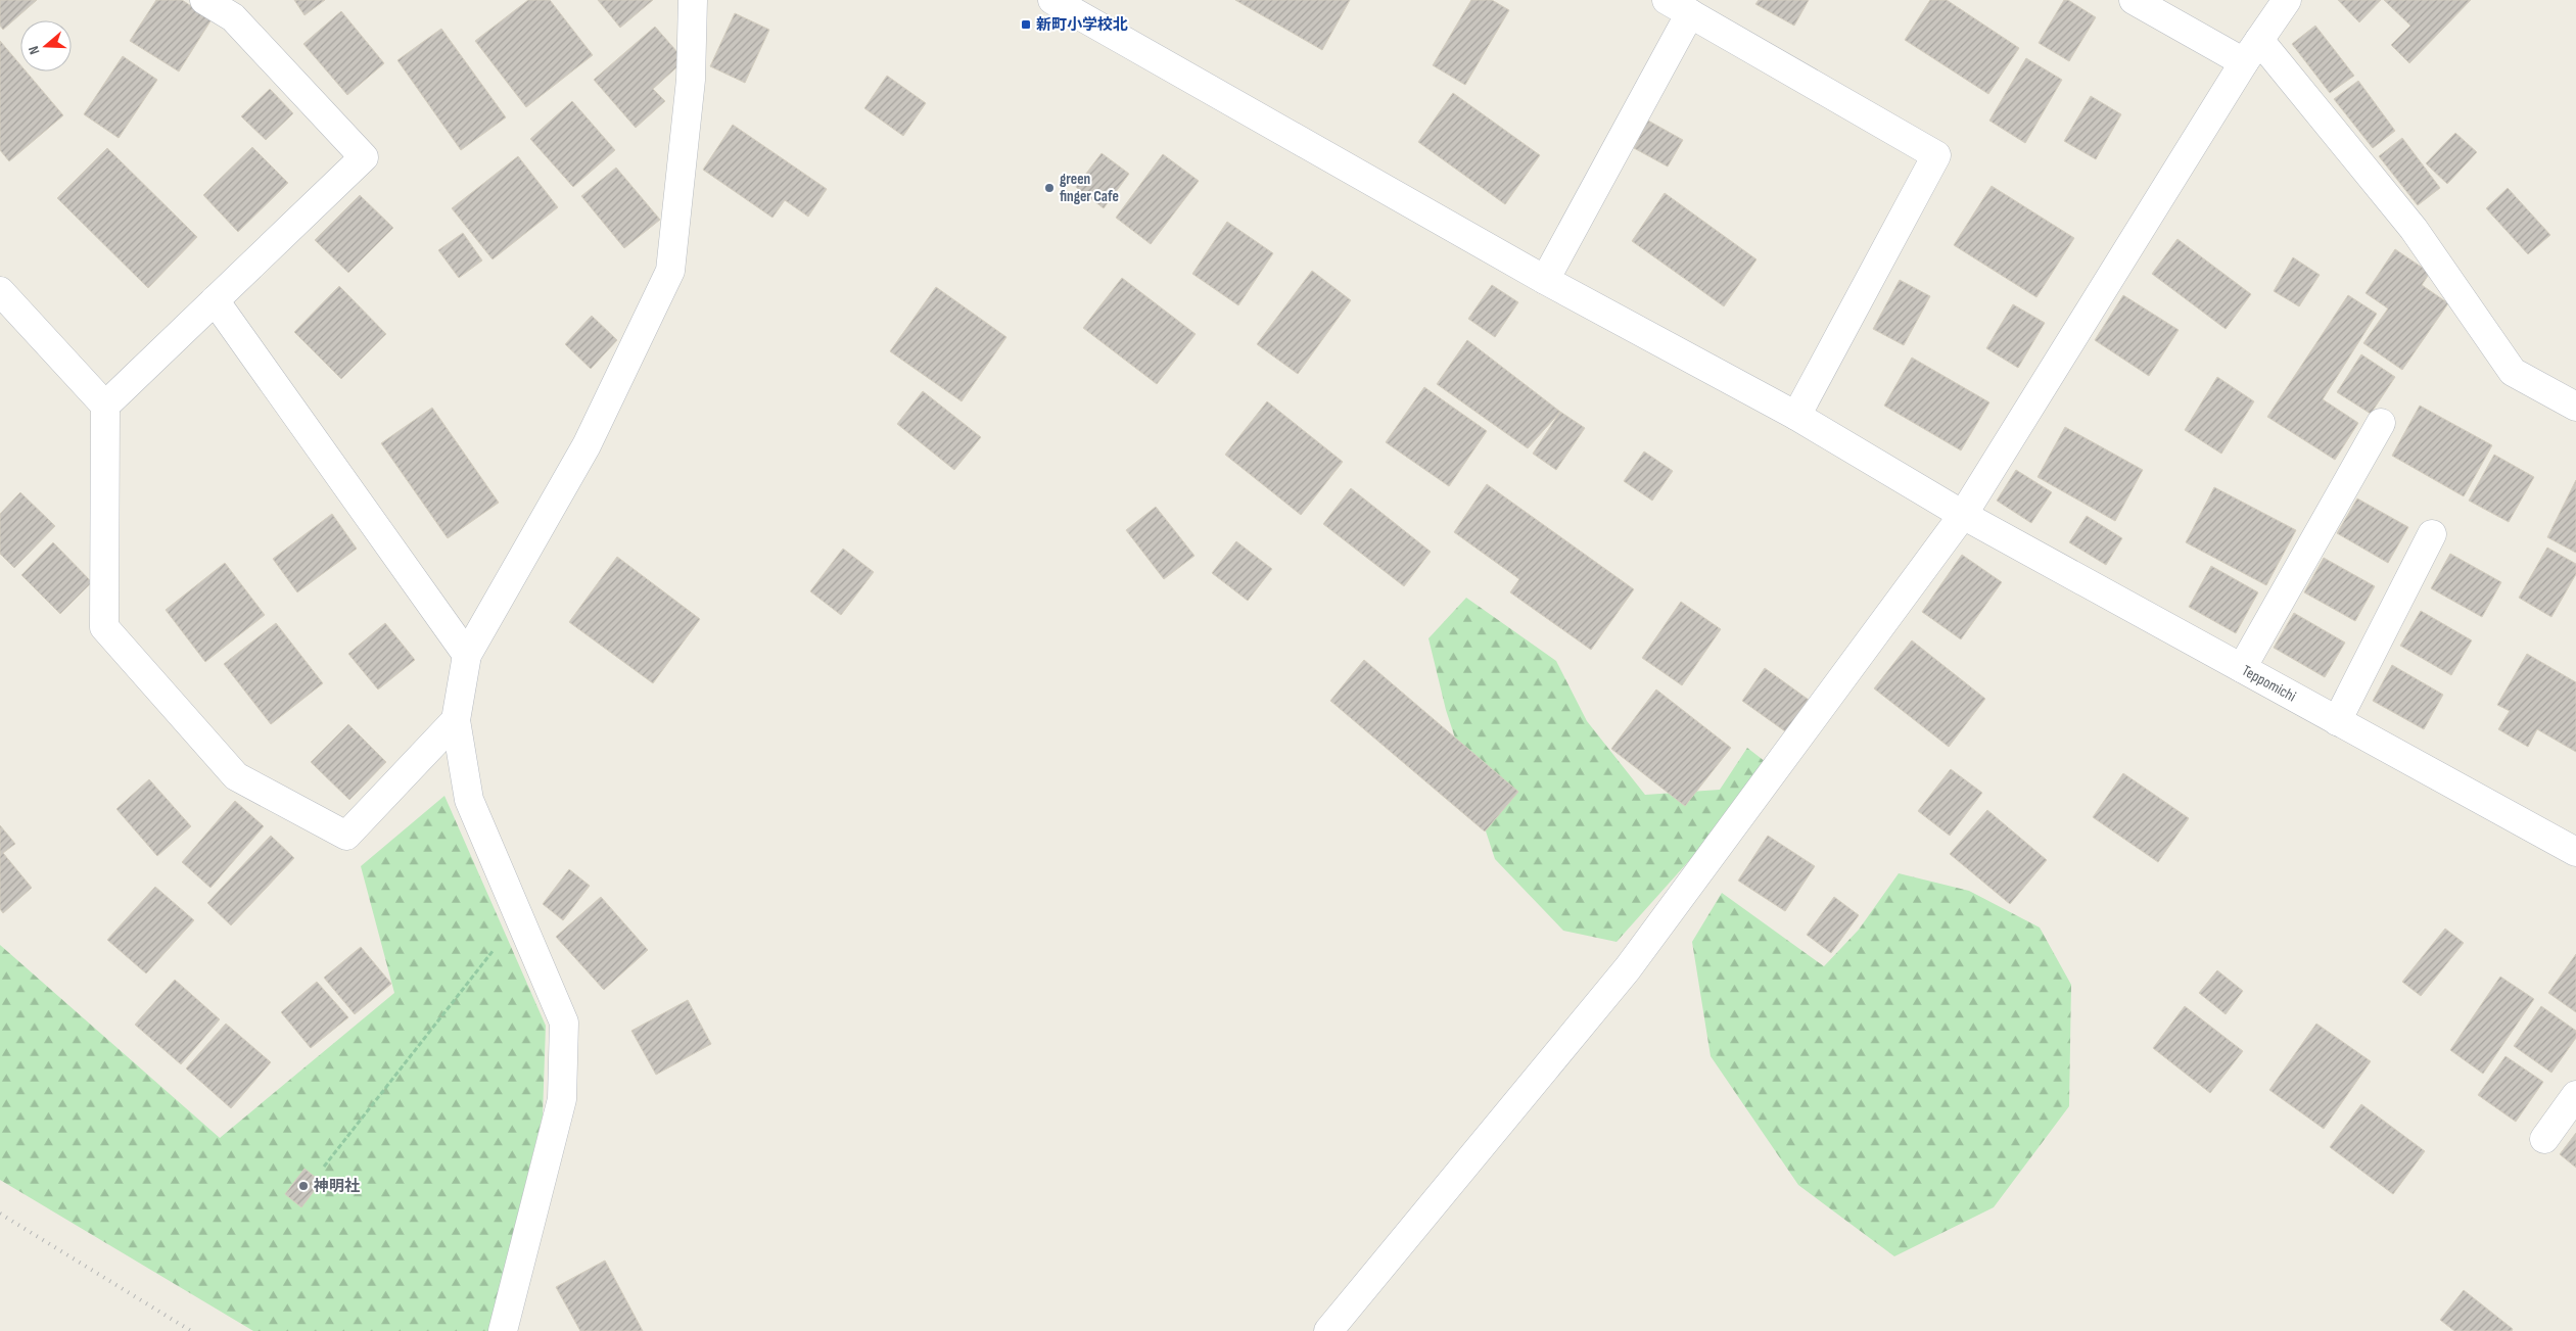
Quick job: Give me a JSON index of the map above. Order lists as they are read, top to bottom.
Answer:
{
  "streets": {
    "street": ["Teppomichi"]
  },
  "places": {
    "transit": ["新町小学校北"],
    "other": ["green finger Cafe", "神明社"]
  },
  "north": "left"
}
